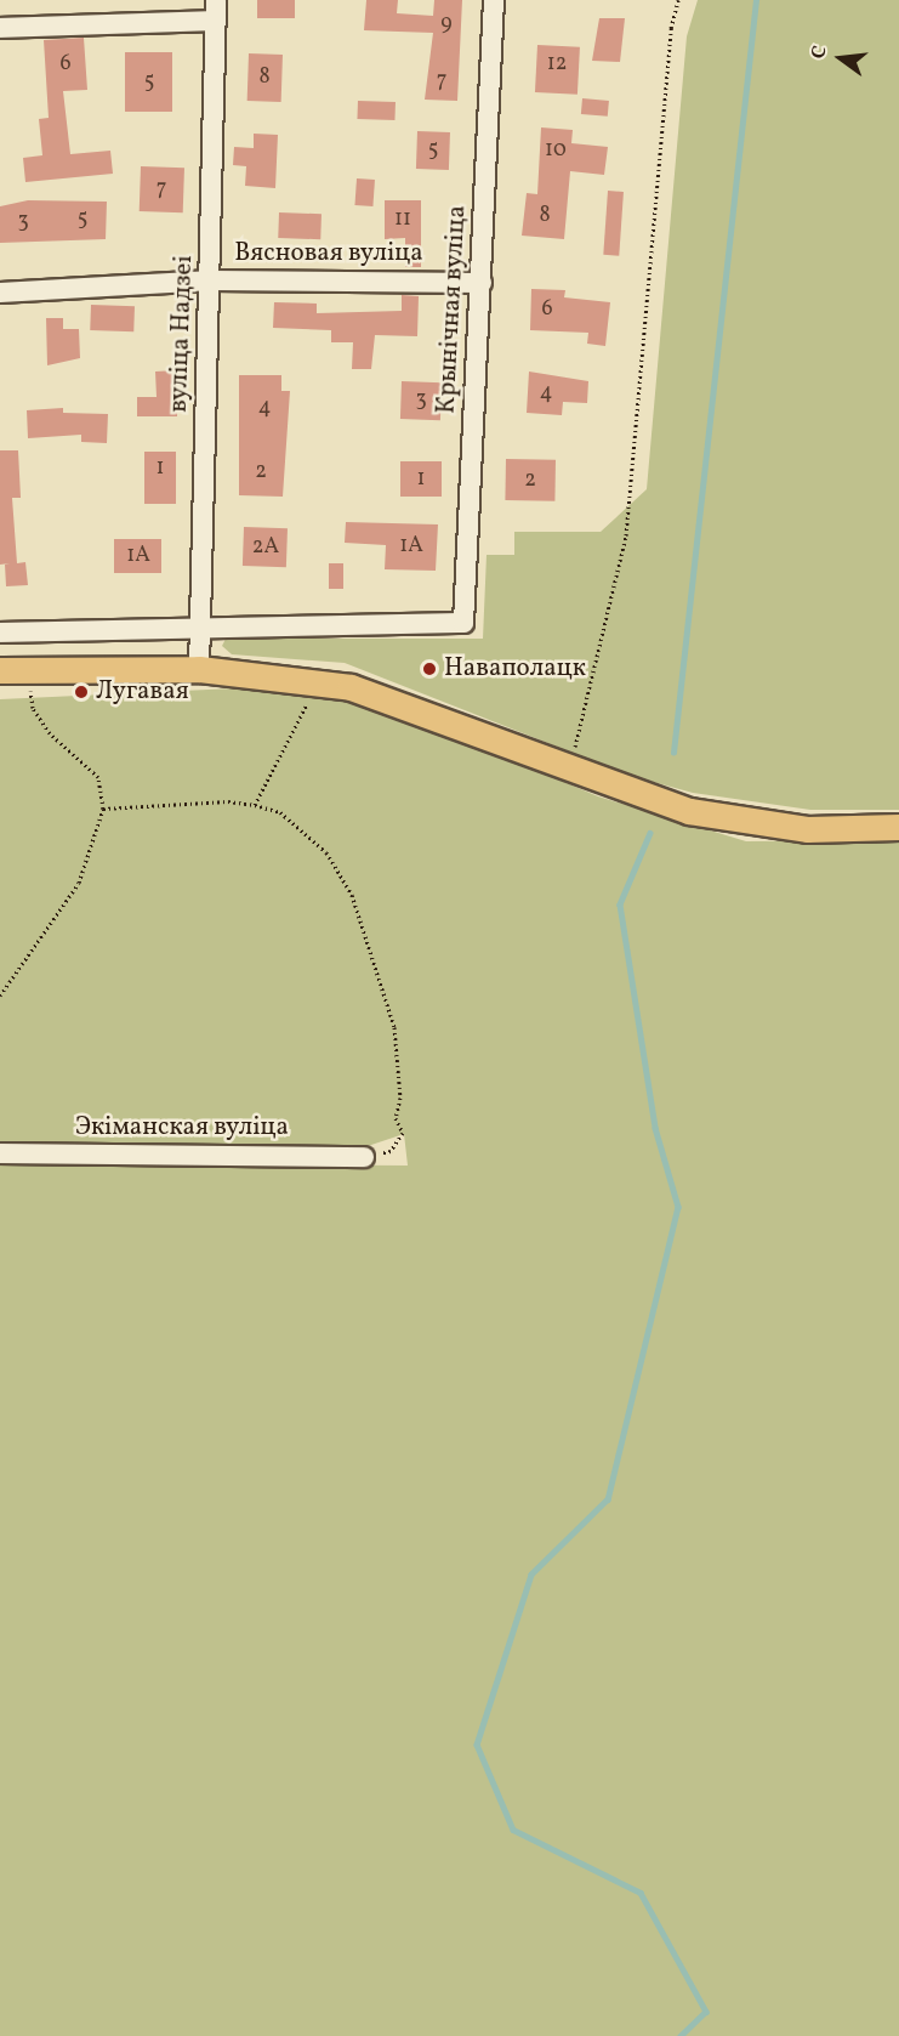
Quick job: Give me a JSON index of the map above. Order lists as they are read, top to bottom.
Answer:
{
  "streets": {
    "street": [
      "Вясновая вуліца",
      "Крынічная вуліца",
      "вуліца Надзеі",
      "Экіманская вуліца"
    ]
  },
  "crossings": [
    ["Вясновая вуліца", "Крынічная вуліца"],
    ["Вясновая вуліца", "вуліца Надзеі"],
    ["Крынічная вуліца", "вуліца Надзеі"]
  ],
  "places": ["Наваполацк", "Лугавая"],
  "house_numbers": [
    "9",
    "6",
    "12",
    "8",
    "7",
    "5",
    "5",
    "10",
    "7",
    "8",
    "5",
    "11",
    "3",
    "6",
    "4",
    "3",
    "4",
    "1",
    "2",
    "1",
    "2",
    "1А",
    "2А",
    "1А"
  ],
  "north": "left"
}
